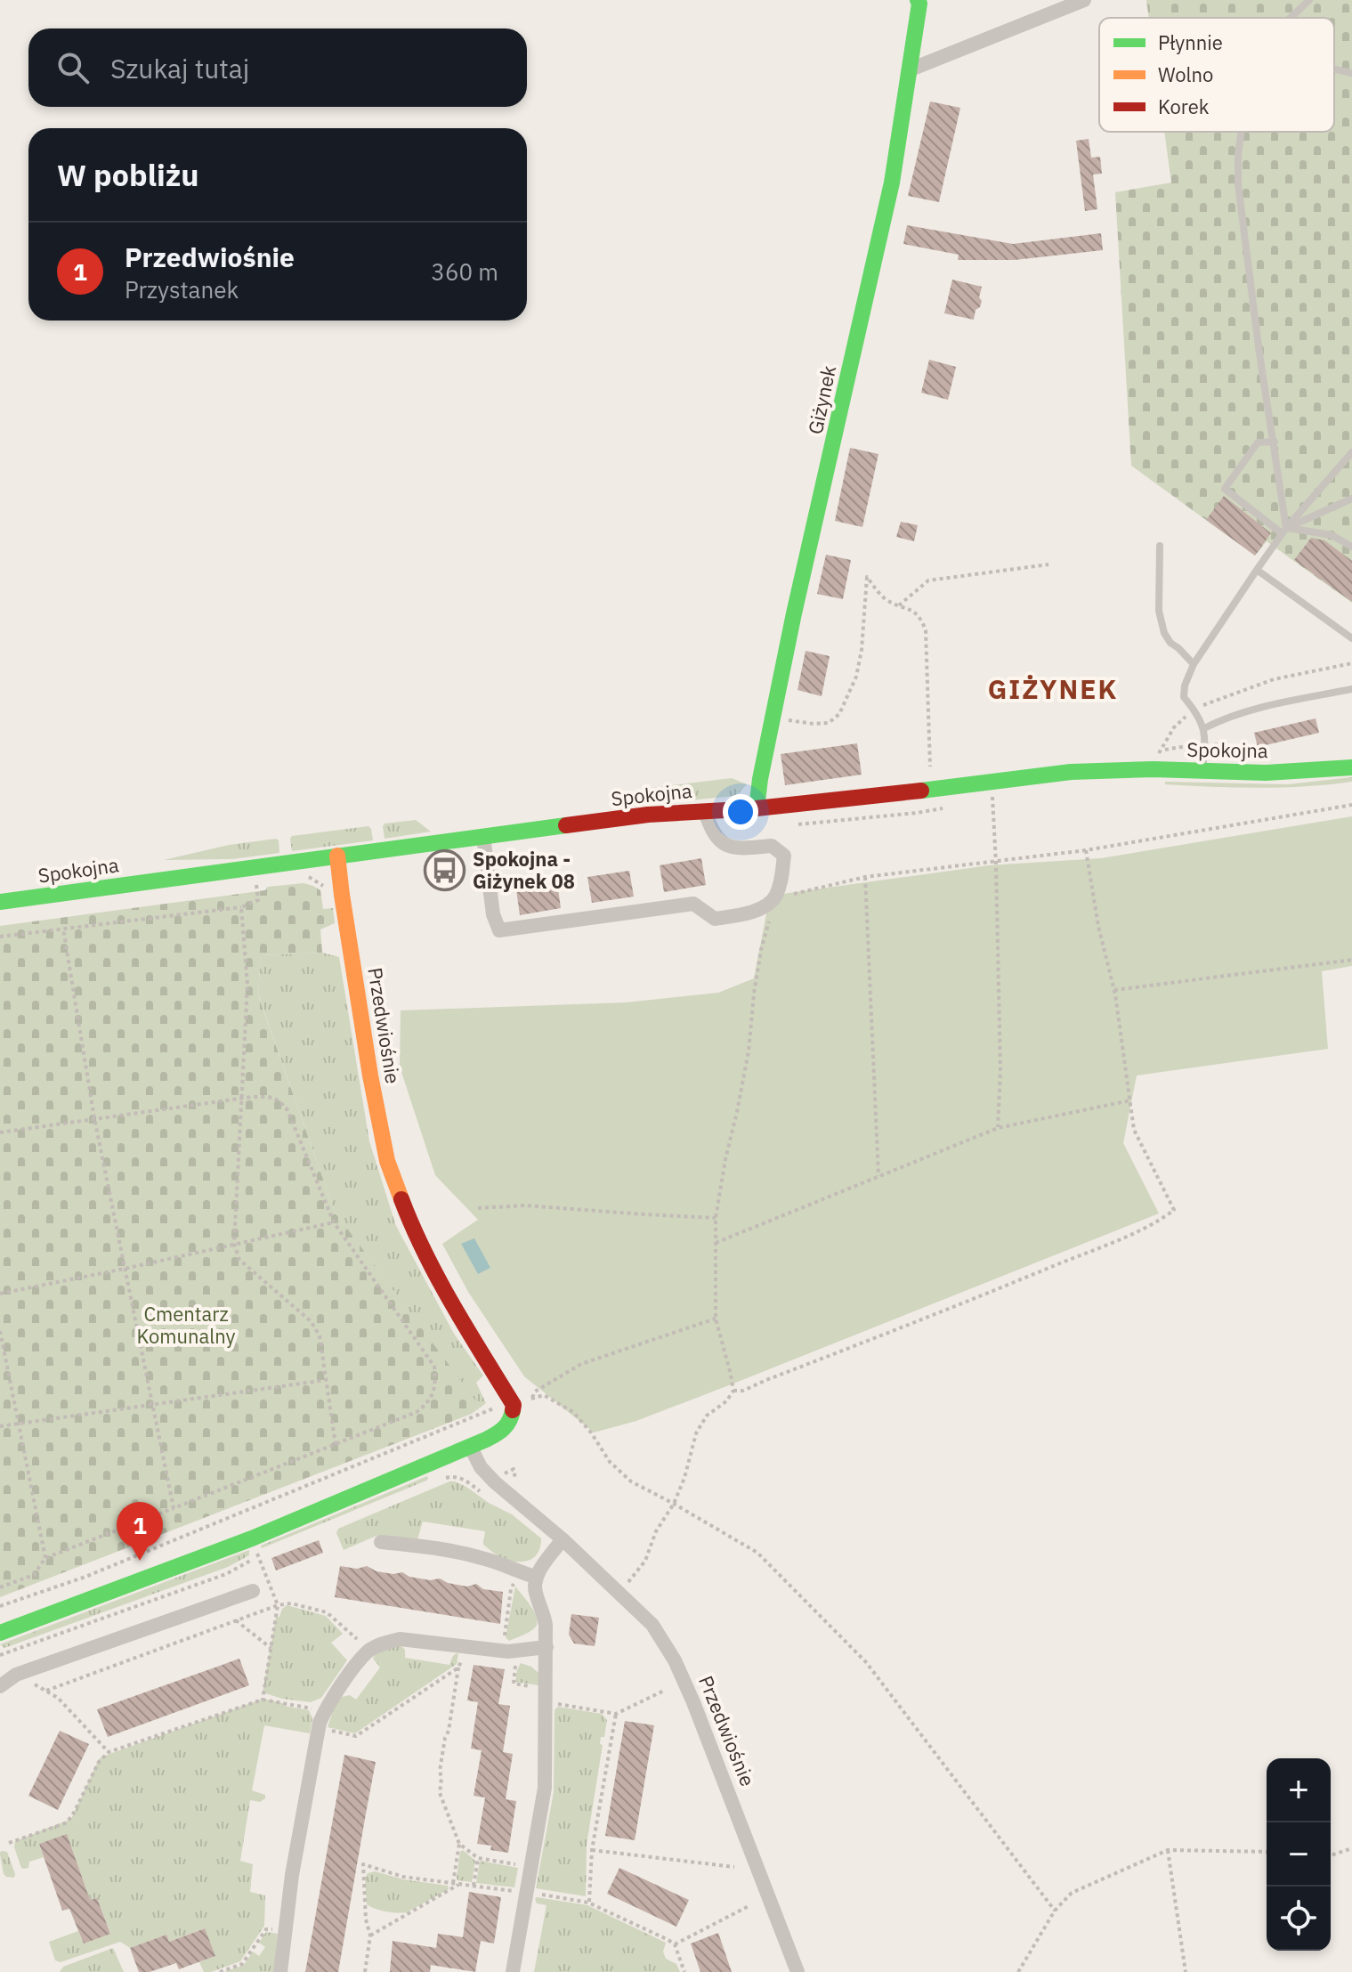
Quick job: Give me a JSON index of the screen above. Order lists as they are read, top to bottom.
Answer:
{
  "streets": {
    "street": ["Giżynek", "Spokojna", "Przedwiośnie"]
  },
  "crossings": [
    ["Giżynek", "Spokojna"],
    ["Spokojna", "Przedwiośnie"]
  ],
  "districts": ["GIŻYNEK"],
  "parks": ["Cmentarz Komunalny"],
  "places": {
    "bus stop": ["Spokojna - Giżynek 08"]
  },
  "legend": ["Płynnie", "Wolno", "Korek"],
  "page": {
    "search": "Szukaj tutaj",
    "heading": "W pobliżu",
    "list": [
      {
        "mark": "1",
        "name": "Przedwiośnie",
        "note": "Przystanek",
        "value": "360 m"
      }
    ],
    "pins": "1",
    "map_buttons": ["+", "−"]
  }
}
